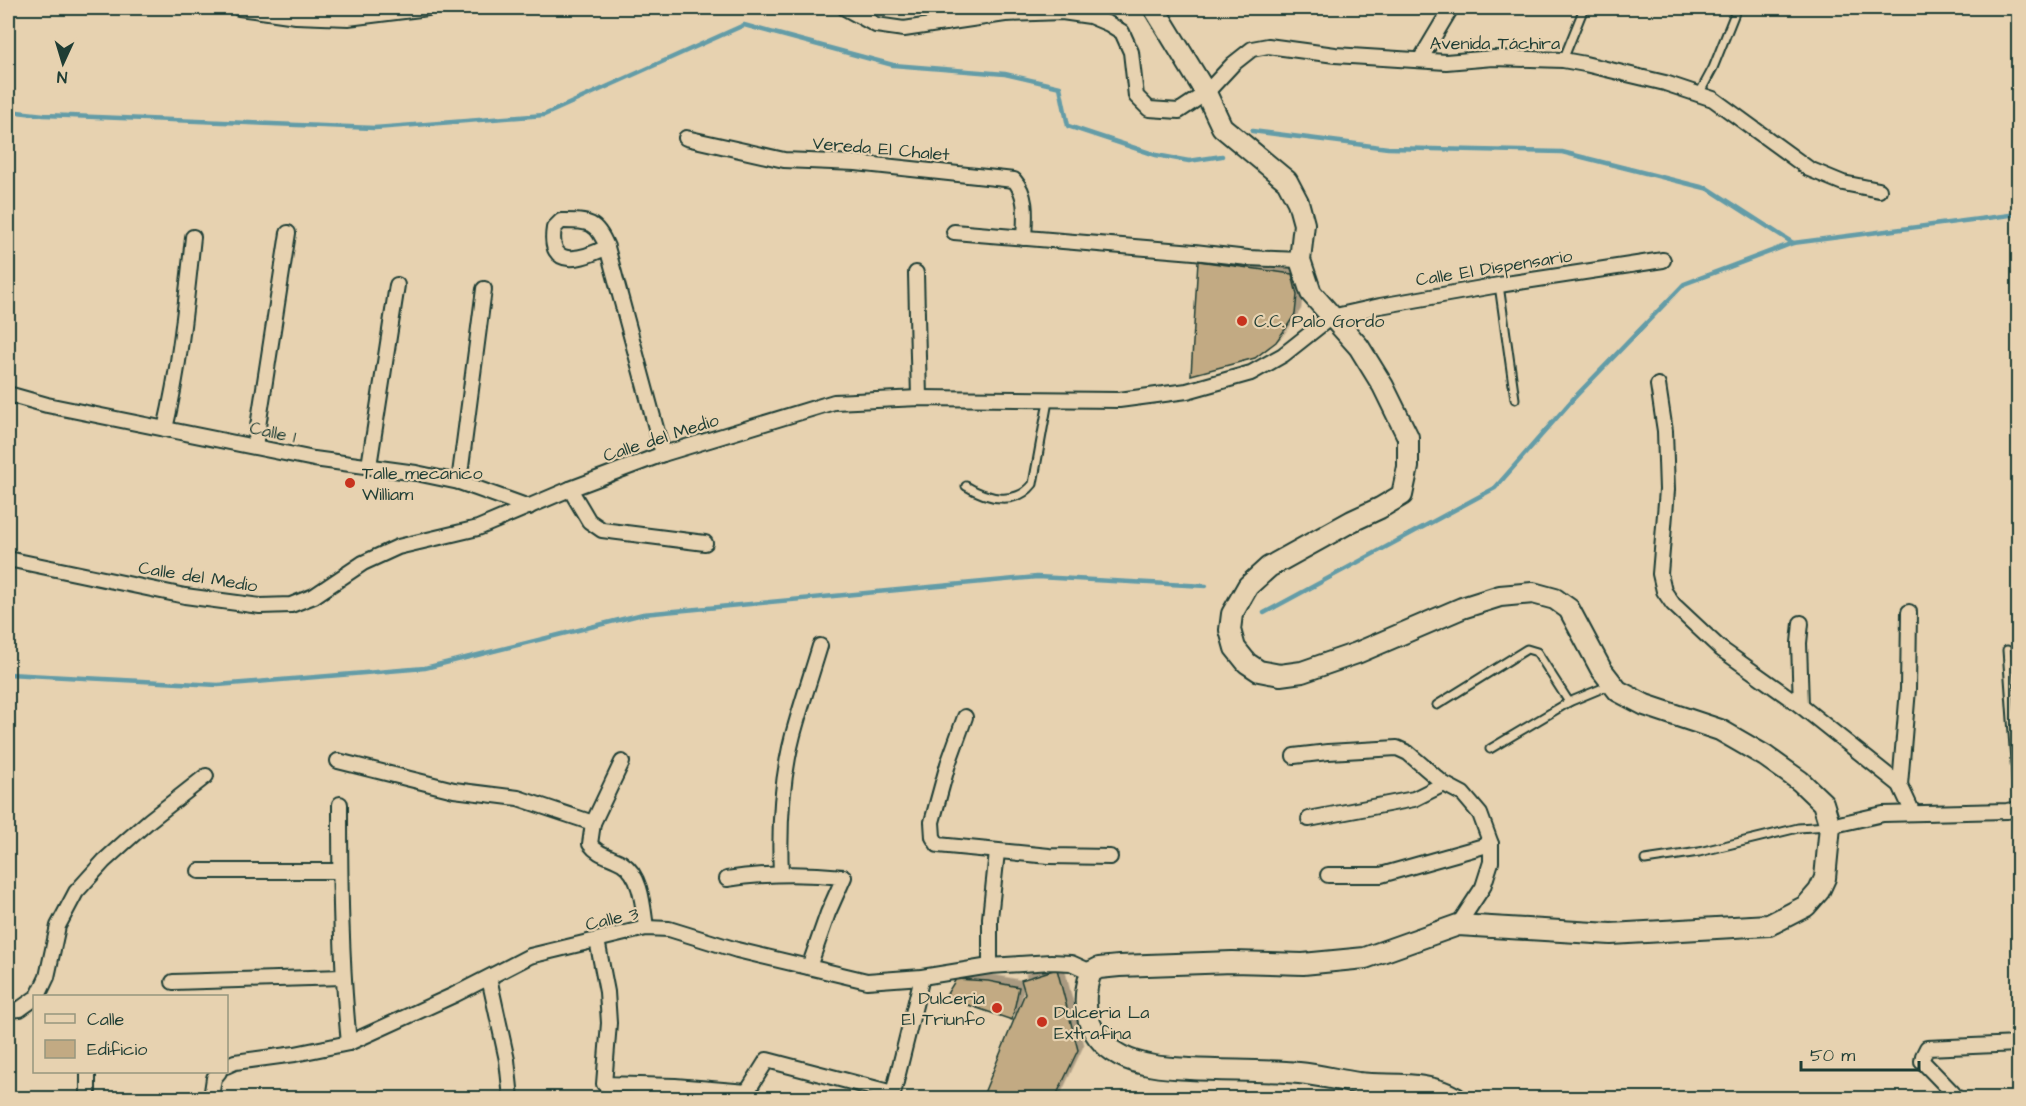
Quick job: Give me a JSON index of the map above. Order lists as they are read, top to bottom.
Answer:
{
  "streets": {
    "street": [
      "Avenida Táchira",
      "Vereda El Chalet",
      "Calle El Dispensario",
      "Calle 1",
      "Calle del Medio",
      "Calle 3"
    ]
  },
  "crossings": [
    ["Calle El Dispensario", "Calle del Medio"],
    ["Calle 1", "Calle del Medio"]
  ],
  "places": [
    "C.C. Palo Gordo",
    "Talle mecanico William",
    "Dulceria El Triunfo",
    "Dulceria La Extrafina"
  ],
  "legend": ["Calle", "Edificio"],
  "scale_bar": "50 m",
  "north": "bottom"
}
